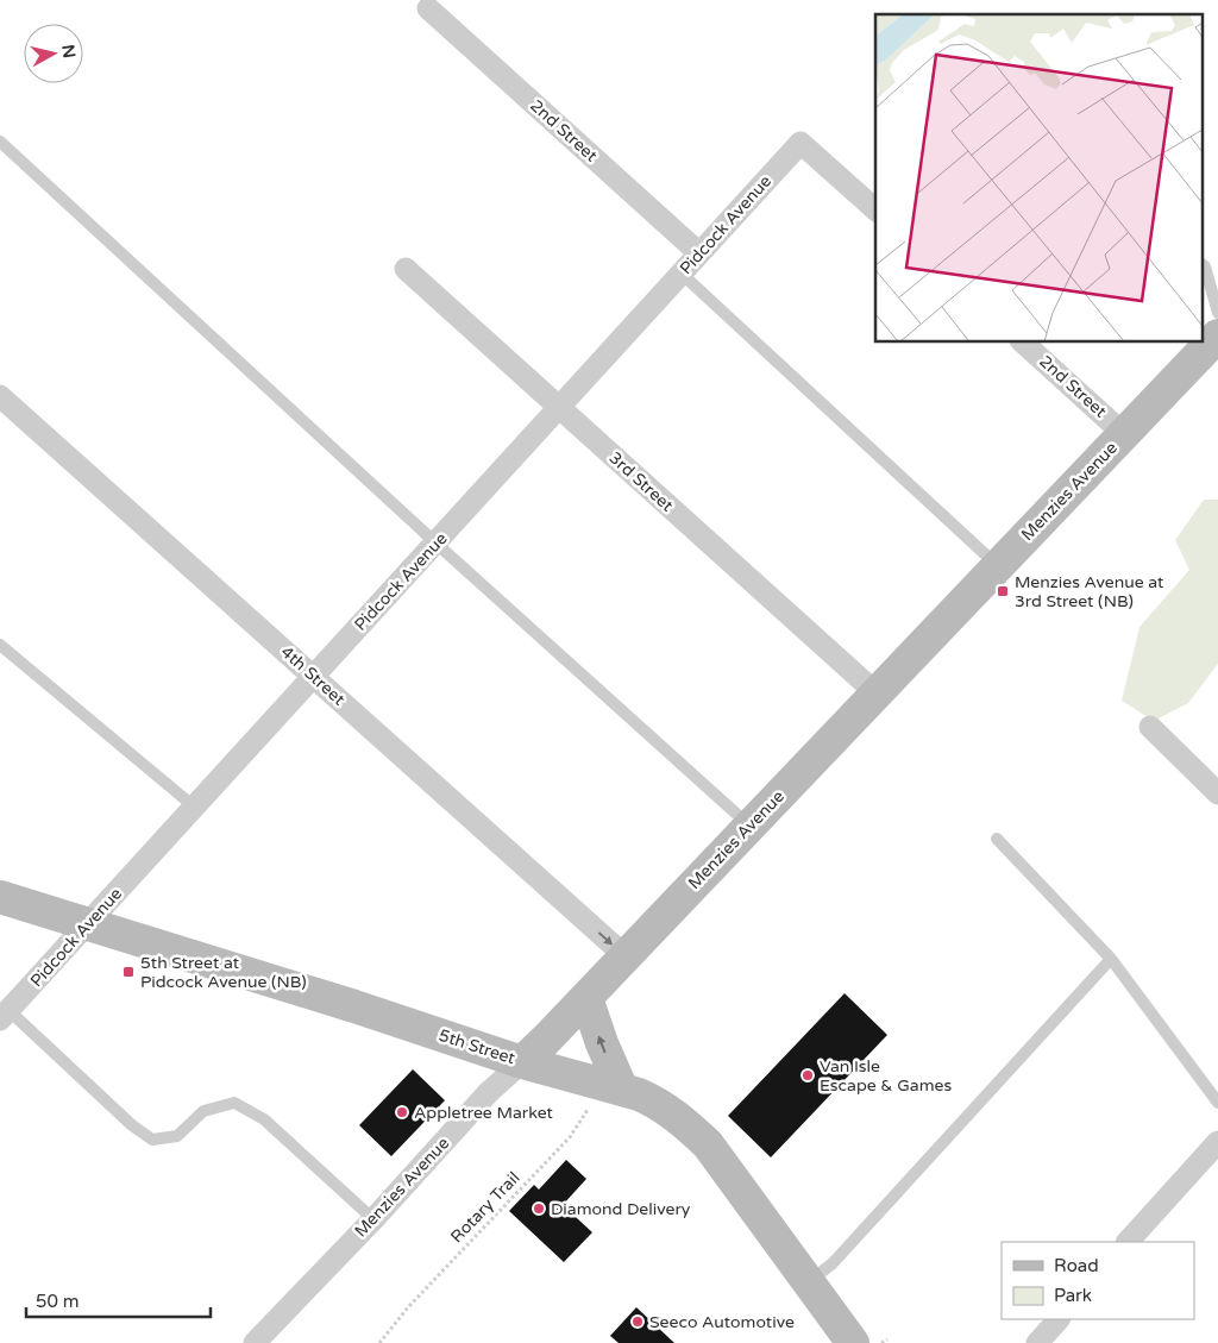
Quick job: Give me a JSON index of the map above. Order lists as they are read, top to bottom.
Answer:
{
  "streets": {
    "street": [
      "2nd Street",
      "Pidcock Avenue",
      "3rd Street",
      "Menzies Avenue",
      "4th Street",
      "5th Street"
    ],
    "path": ["Rotary Trail"]
  },
  "crossings": [
    ["2nd Street", "Pidcock Avenue"],
    ["2nd Street", "Menzies Avenue"],
    ["Pidcock Avenue", "3rd Street"],
    ["Pidcock Avenue", "4th Street"],
    ["Pidcock Avenue", "5th Street"],
    ["3rd Street", "Menzies Avenue"],
    ["Menzies Avenue", "4th Street"],
    ["Menzies Avenue", "5th Street"],
    ["5th Street", "Rotary Trail"]
  ],
  "one_way": ["4th Street"],
  "places": {
    "transit": ["Menzies Avenue at 3rd Street (NB)", "5th Street at Pidcock Avenue (NB)"],
    "other": [
      "Van Isle Escape & Games",
      "Appletree Market",
      "Diamond Delivery",
      "Seeco Automotive"
    ]
  },
  "legend": ["Road", "Park"],
  "scale_bar": "50 m",
  "north": "right"
}
